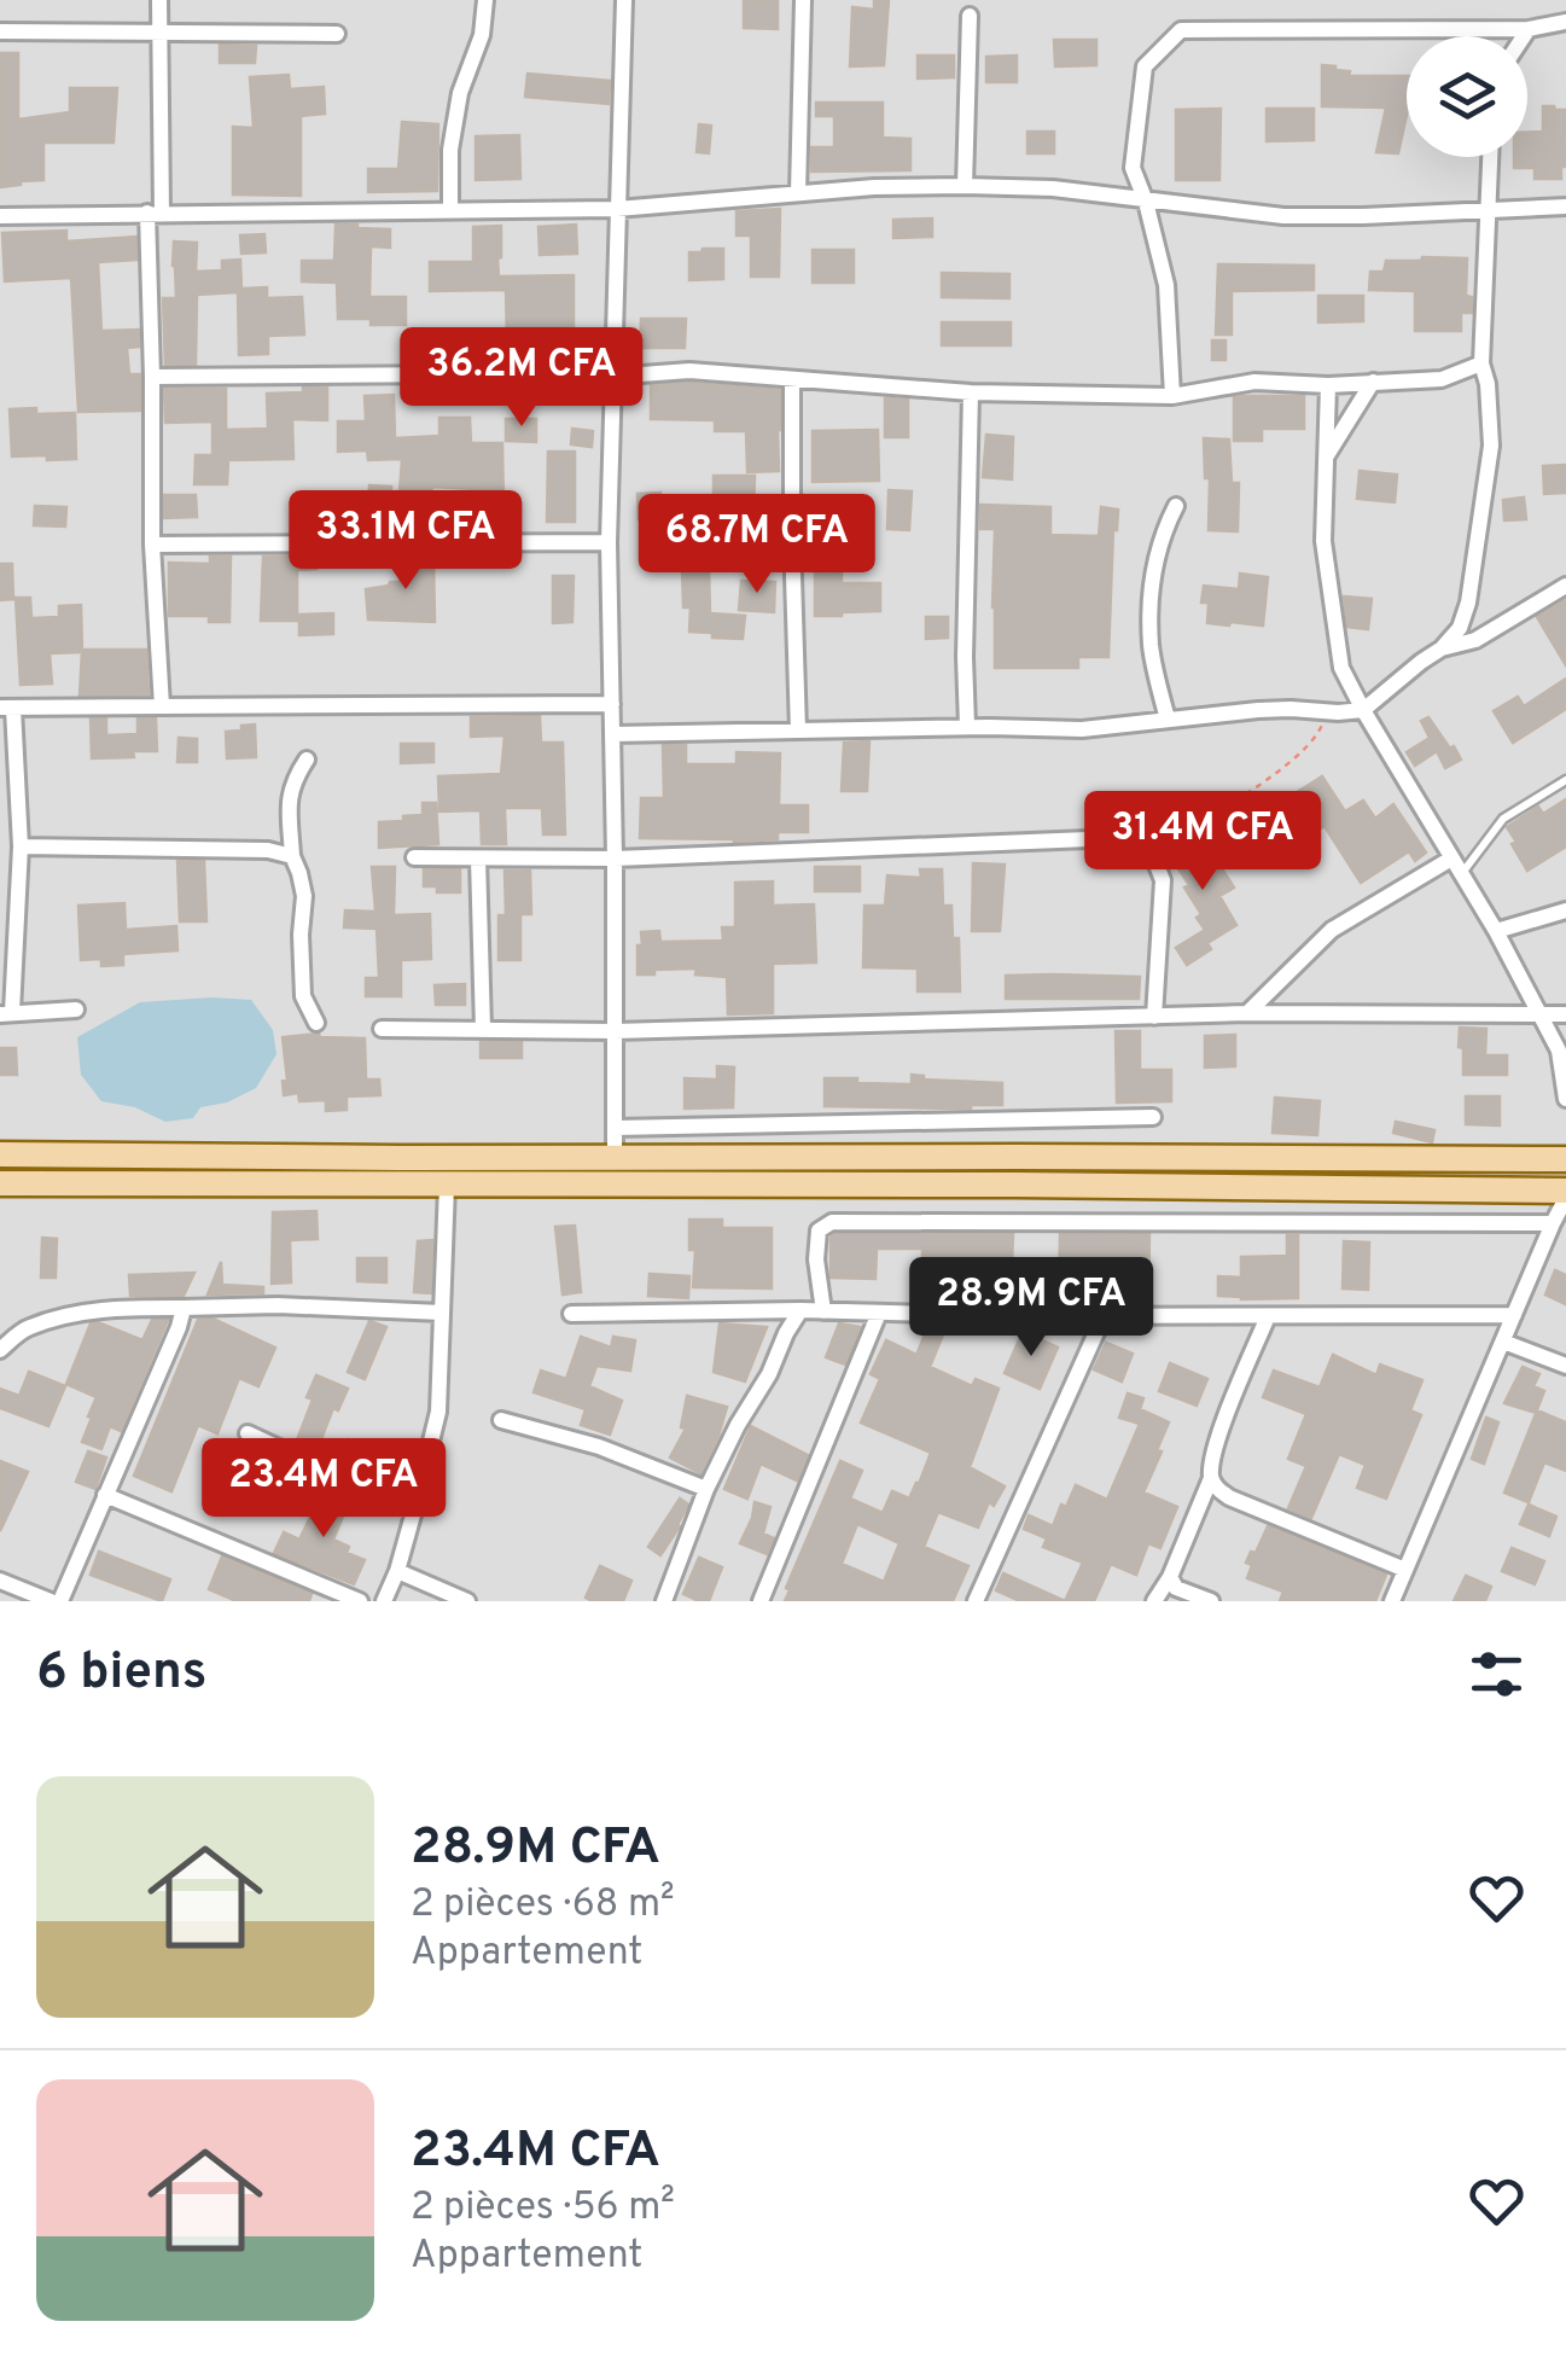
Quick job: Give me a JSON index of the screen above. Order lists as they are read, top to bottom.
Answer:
{
  "page": {
    "price": [
      "36.2M CFA",
      "33.1M CFA",
      "68.7M CFA",
      "31.4M CFA",
      "28.9M CFA",
      "23.4M CFA"
    ],
    "heading": "6 biens",
    "list": [
      {
        "name": "28.9M CFA",
        "note": "2 pièces · 68 m² · Appartement"
      },
      {
        "name": "23.4M CFA",
        "note": "2 pièces · 56 m² · Appartement"
      }
    ]
  }
}
